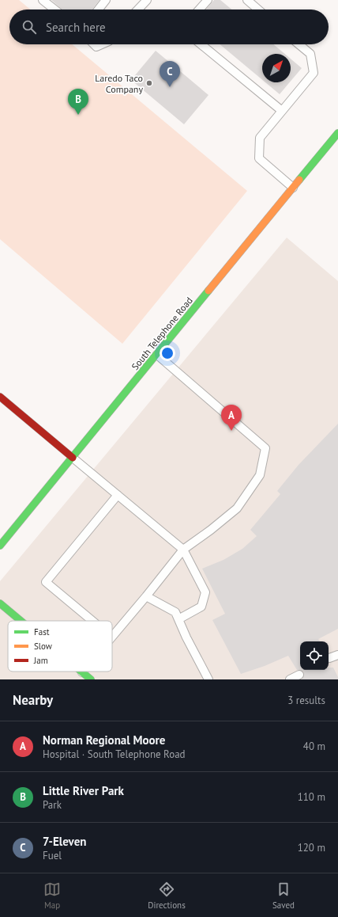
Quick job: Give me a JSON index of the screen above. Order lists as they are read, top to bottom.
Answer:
{
  "streets": {
    "main road": ["South Telephone Road"]
  },
  "places": ["Laredo Taco Company"],
  "legend": ["Fast", "Slow", "Jam"],
  "north": "top right",
  "page": {
    "search": "Search here",
    "pins": ["C", "B", "A"],
    "heading": ["Nearby", "3 results"],
    "list": [
      {
        "mark": "A",
        "name": "Norman Regional Moore",
        "note": "Hospital · South Telephone Road",
        "value": "40 m"
      },
      {
        "mark": "B",
        "name": "Little River Park",
        "note": "Park",
        "value": "110 m"
      },
      {
        "mark": "C",
        "name": "7-Eleven",
        "note": "Fuel",
        "value": "120 m"
      }
    ],
    "nav": ["Map", "Directions", "Saved"]
  }
}
